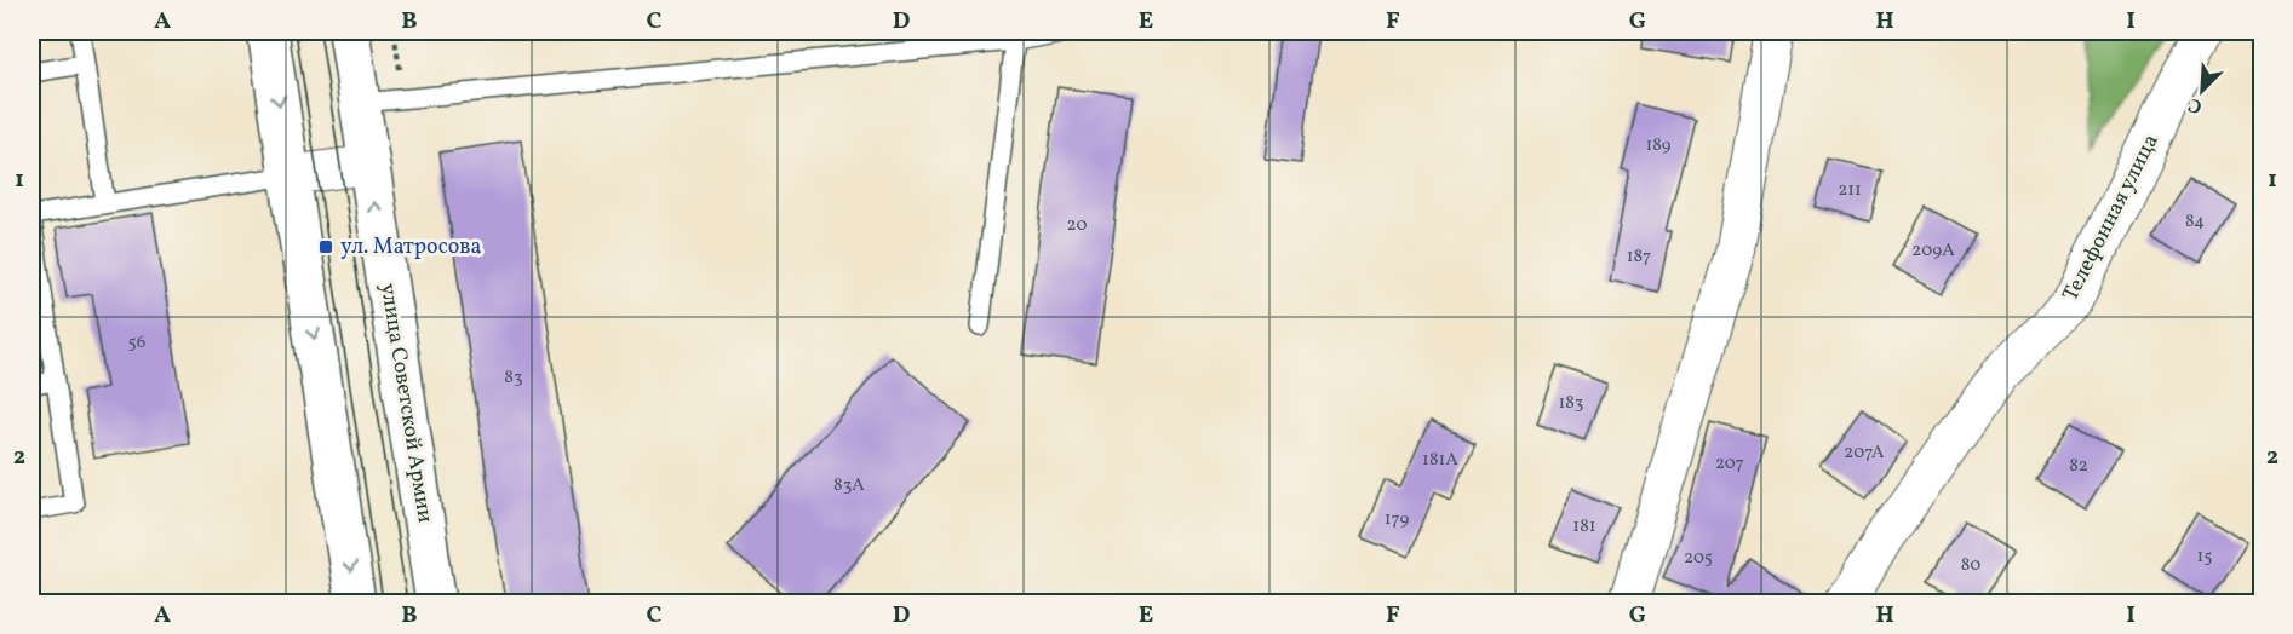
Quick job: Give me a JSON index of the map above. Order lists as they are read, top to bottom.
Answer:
{
  "streets": {
    "main road": ["улица Советской Армии"],
    "street": ["Телефонная улица"]
  },
  "places": {
    "transit": ["ул. Матросова"]
  },
  "house_numbers": [
    "189",
    "211",
    "84",
    "20",
    "209А",
    "187",
    "56",
    "83",
    "183",
    "207А",
    "181А",
    "207",
    "82",
    "83А",
    "179",
    "181",
    "15",
    "205",
    "80"
  ],
  "north": "bottom left",
  "grid": {
    "columns": [
      "A",
      "B",
      "C",
      "D",
      "E",
      "F",
      "G",
      "H",
      "I"
    ],
    "rows": ["1", "2"]
  }
}
